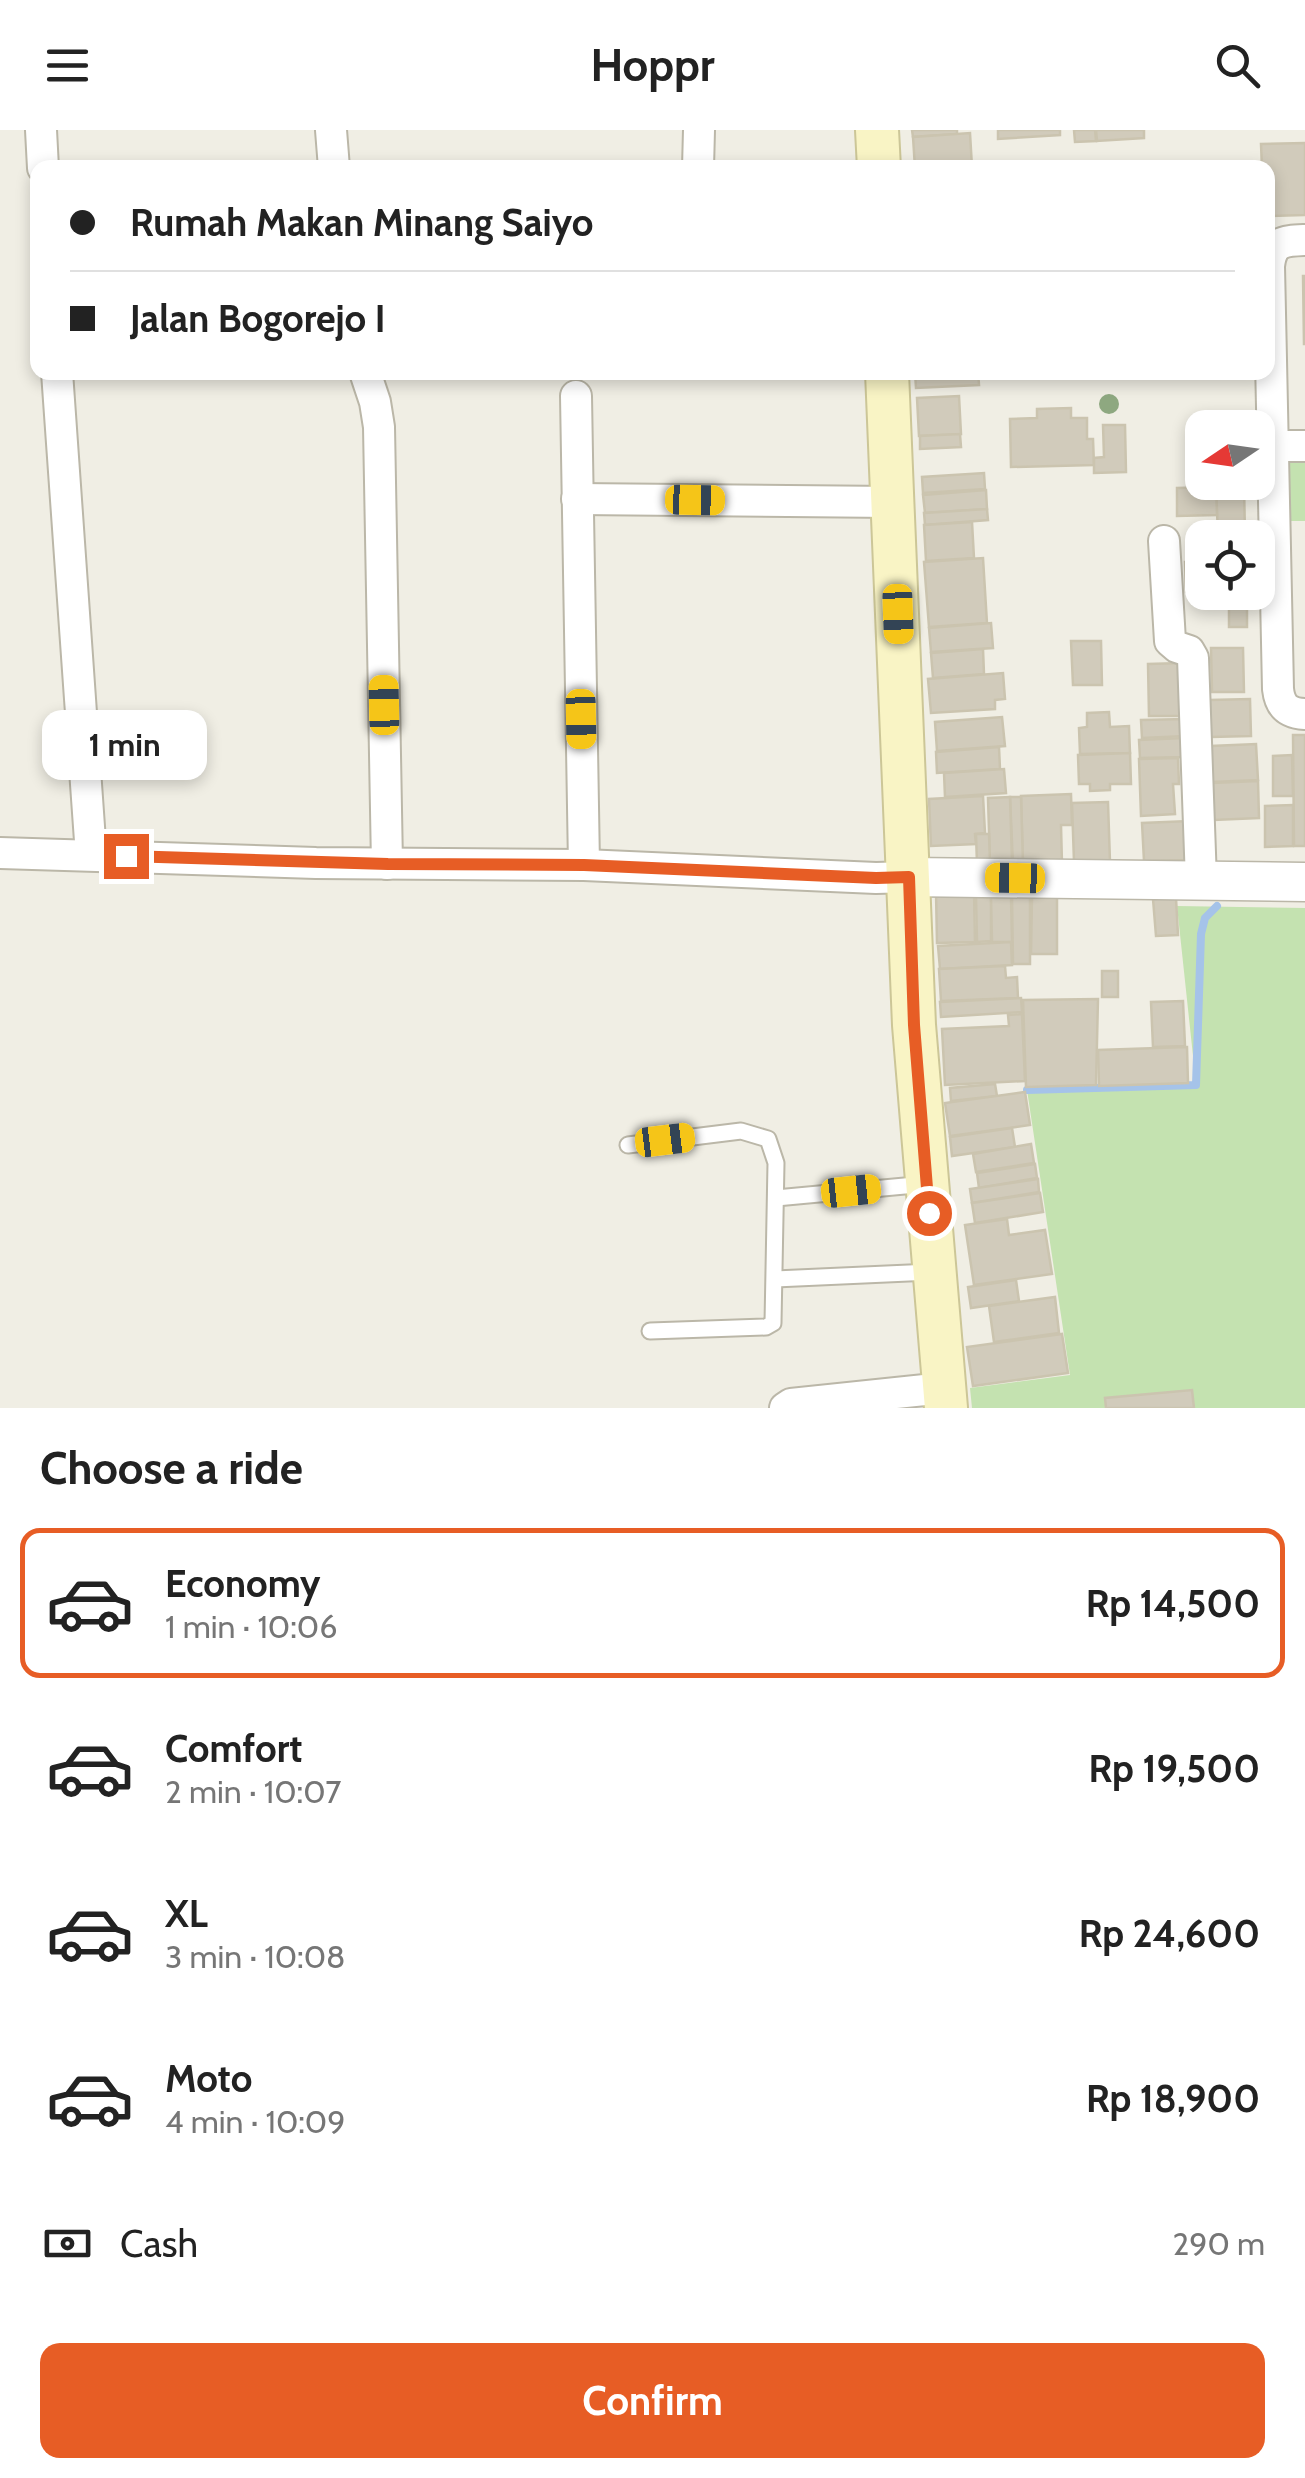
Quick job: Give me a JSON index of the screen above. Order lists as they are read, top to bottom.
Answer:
{
  "north": "left",
  "page": {
    "header": "Hoppr",
    "banner": ["Rumah Makan Minang Saiyo", "Jalan Bogorejo I"],
    "bubble": "1 min",
    "heading": "Choose a ride",
    "list": [
      {
        "name": "Economy",
        "note": "1 min · 10:06",
        "value": "Rp 14,500"
      },
      {
        "name": "Comfort",
        "note": "2 min · 10:07",
        "value": "Rp 19,500"
      },
      {
        "name": "XL",
        "note": "3 min · 10:08",
        "value": "Rp 24,600"
      },
      {
        "name": "Moto",
        "note": "4 min · 10:09",
        "value": "Rp 18,900"
      }
    ],
    "pay": ["Cash", "290 m"],
    "buttons": "Confirm"
  }
}
